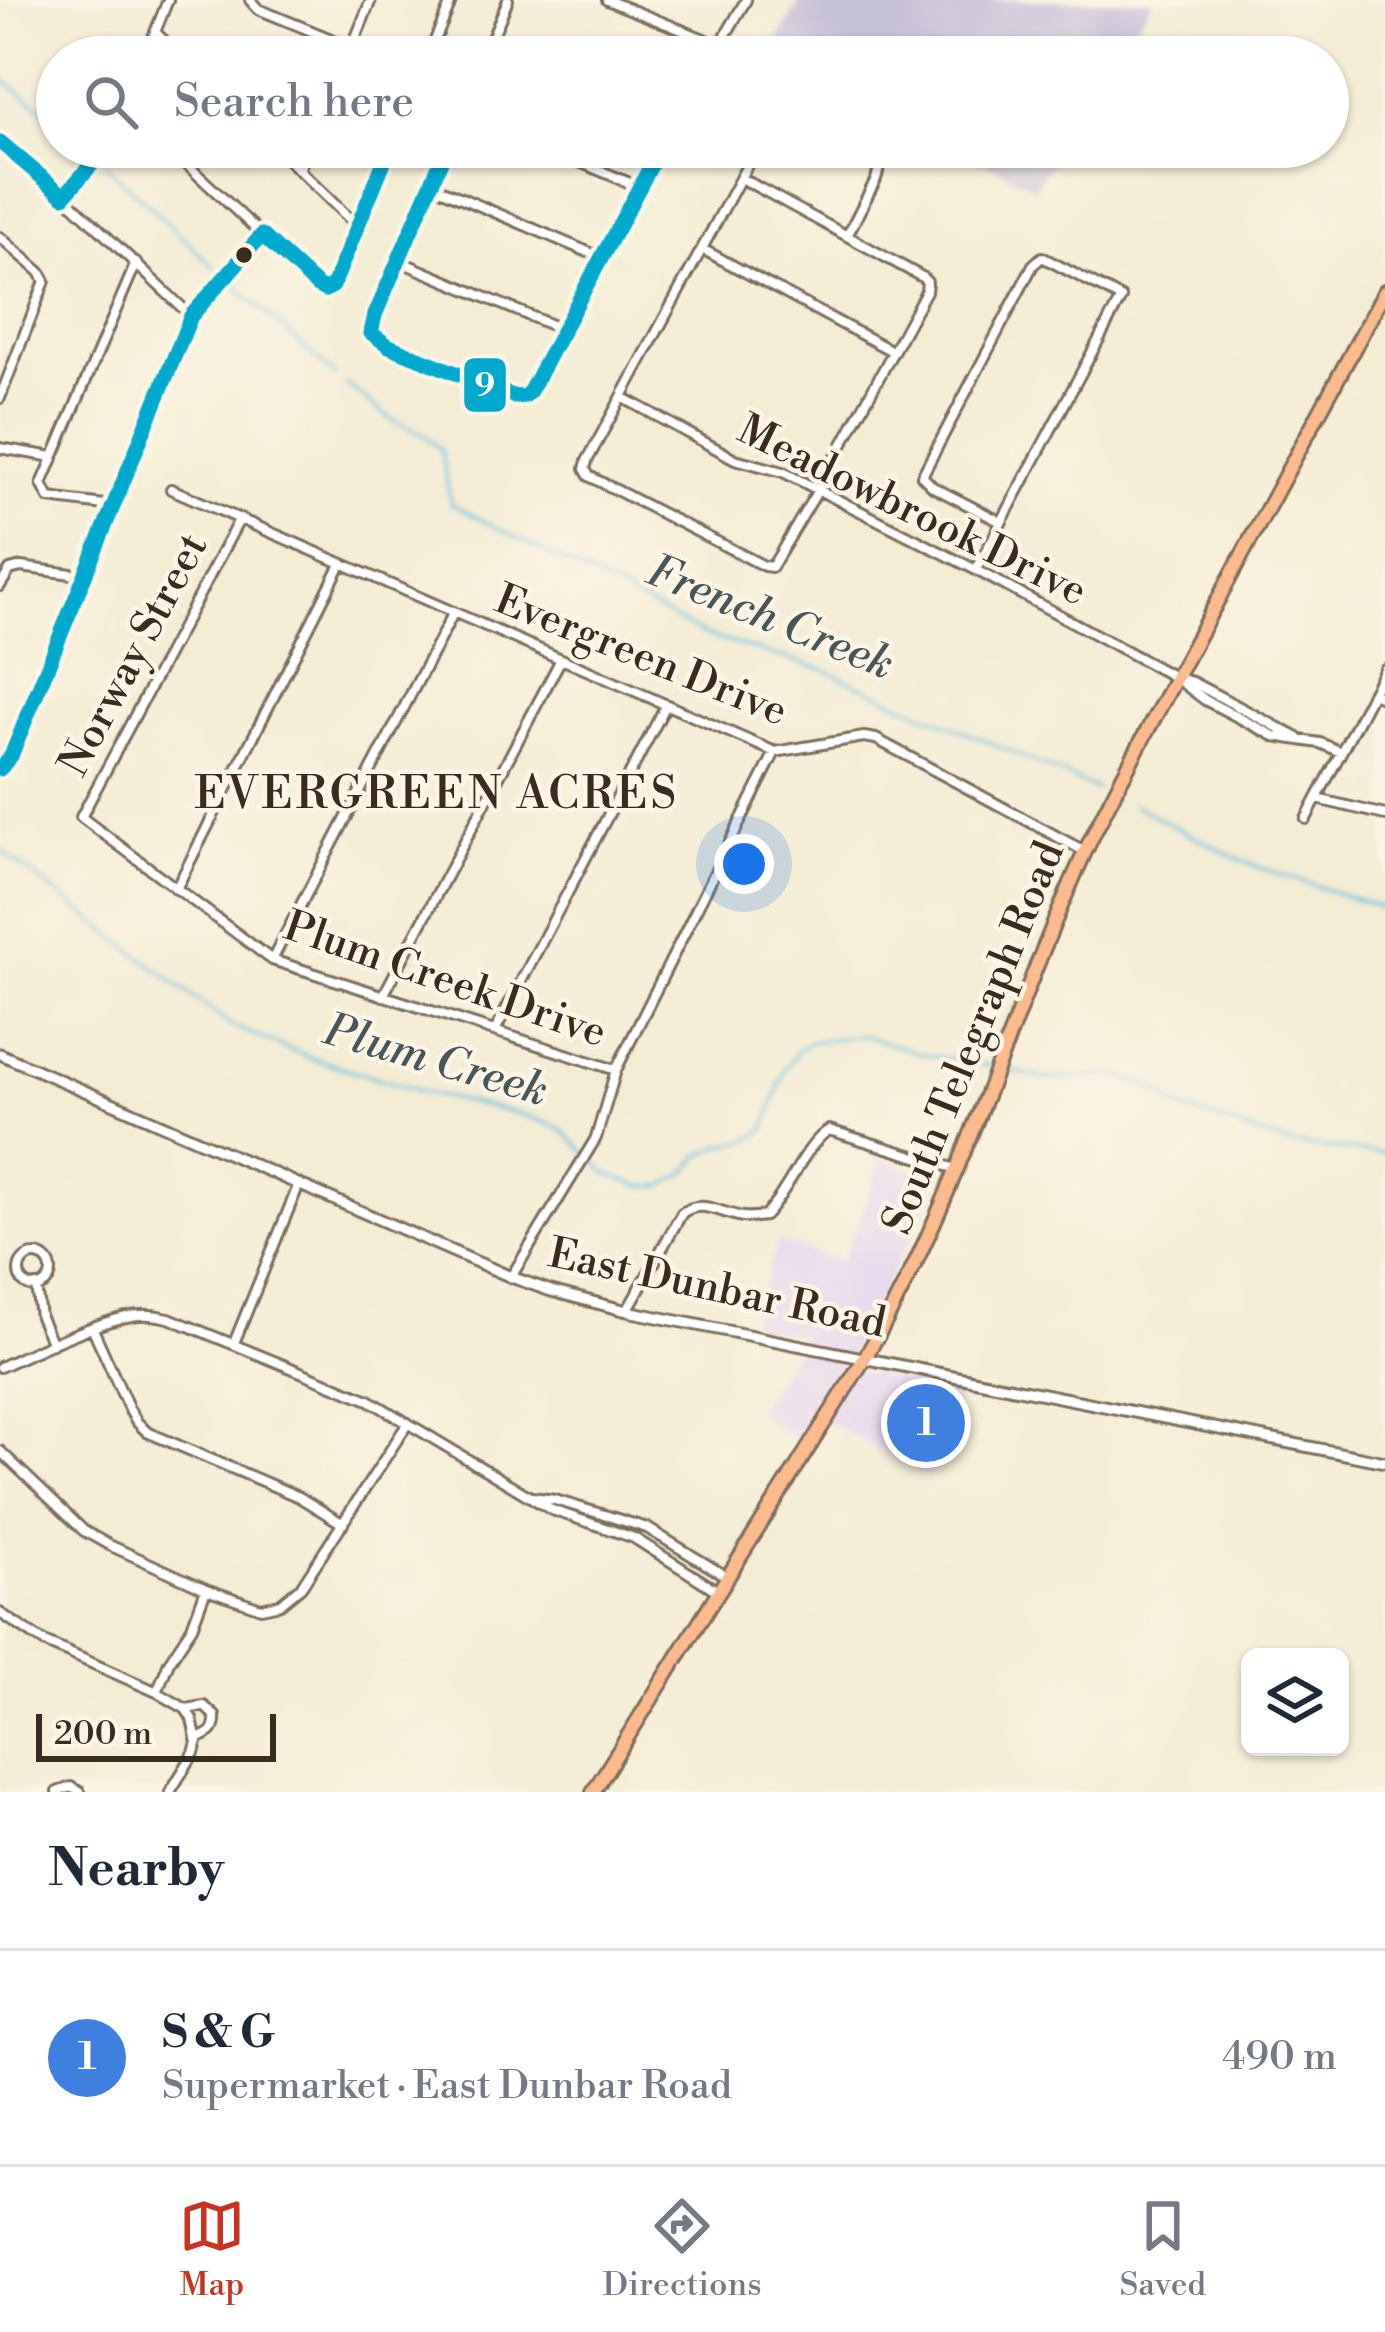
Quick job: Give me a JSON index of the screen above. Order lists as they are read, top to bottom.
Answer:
{
  "streets": {
    "main road": ["South Telegraph Road"],
    "street": [
      "Meadowbrook Drive",
      "Norway Street",
      "Evergreen Drive",
      "Plum Creek Drive",
      "East Dunbar Road"
    ]
  },
  "crossings": [
    ["Meadowbrook Drive", "South Telegraph Road"],
    ["Norway Street", "Evergreen Drive"],
    ["Norway Street", "Plum Creek Drive"],
    ["Evergreen Drive", "South Telegraph Road"],
    ["South Telegraph Road", "East Dunbar Road"]
  ],
  "districts": ["EVERGREEN ACRES"],
  "water": ["French Creek", "Plum Creek"],
  "lines": ["transit line 9"],
  "scale_bar": "200 m",
  "page": {
    "search": "Search here",
    "pins": "1",
    "scale": "200 m",
    "heading": "Nearby",
    "list": [
      {
        "mark": "1",
        "name": "S & G",
        "note": "Supermarket · East Dunbar Road",
        "value": "490 m"
      }
    ],
    "nav": ["Map", "Directions", "Saved"]
  }
}
